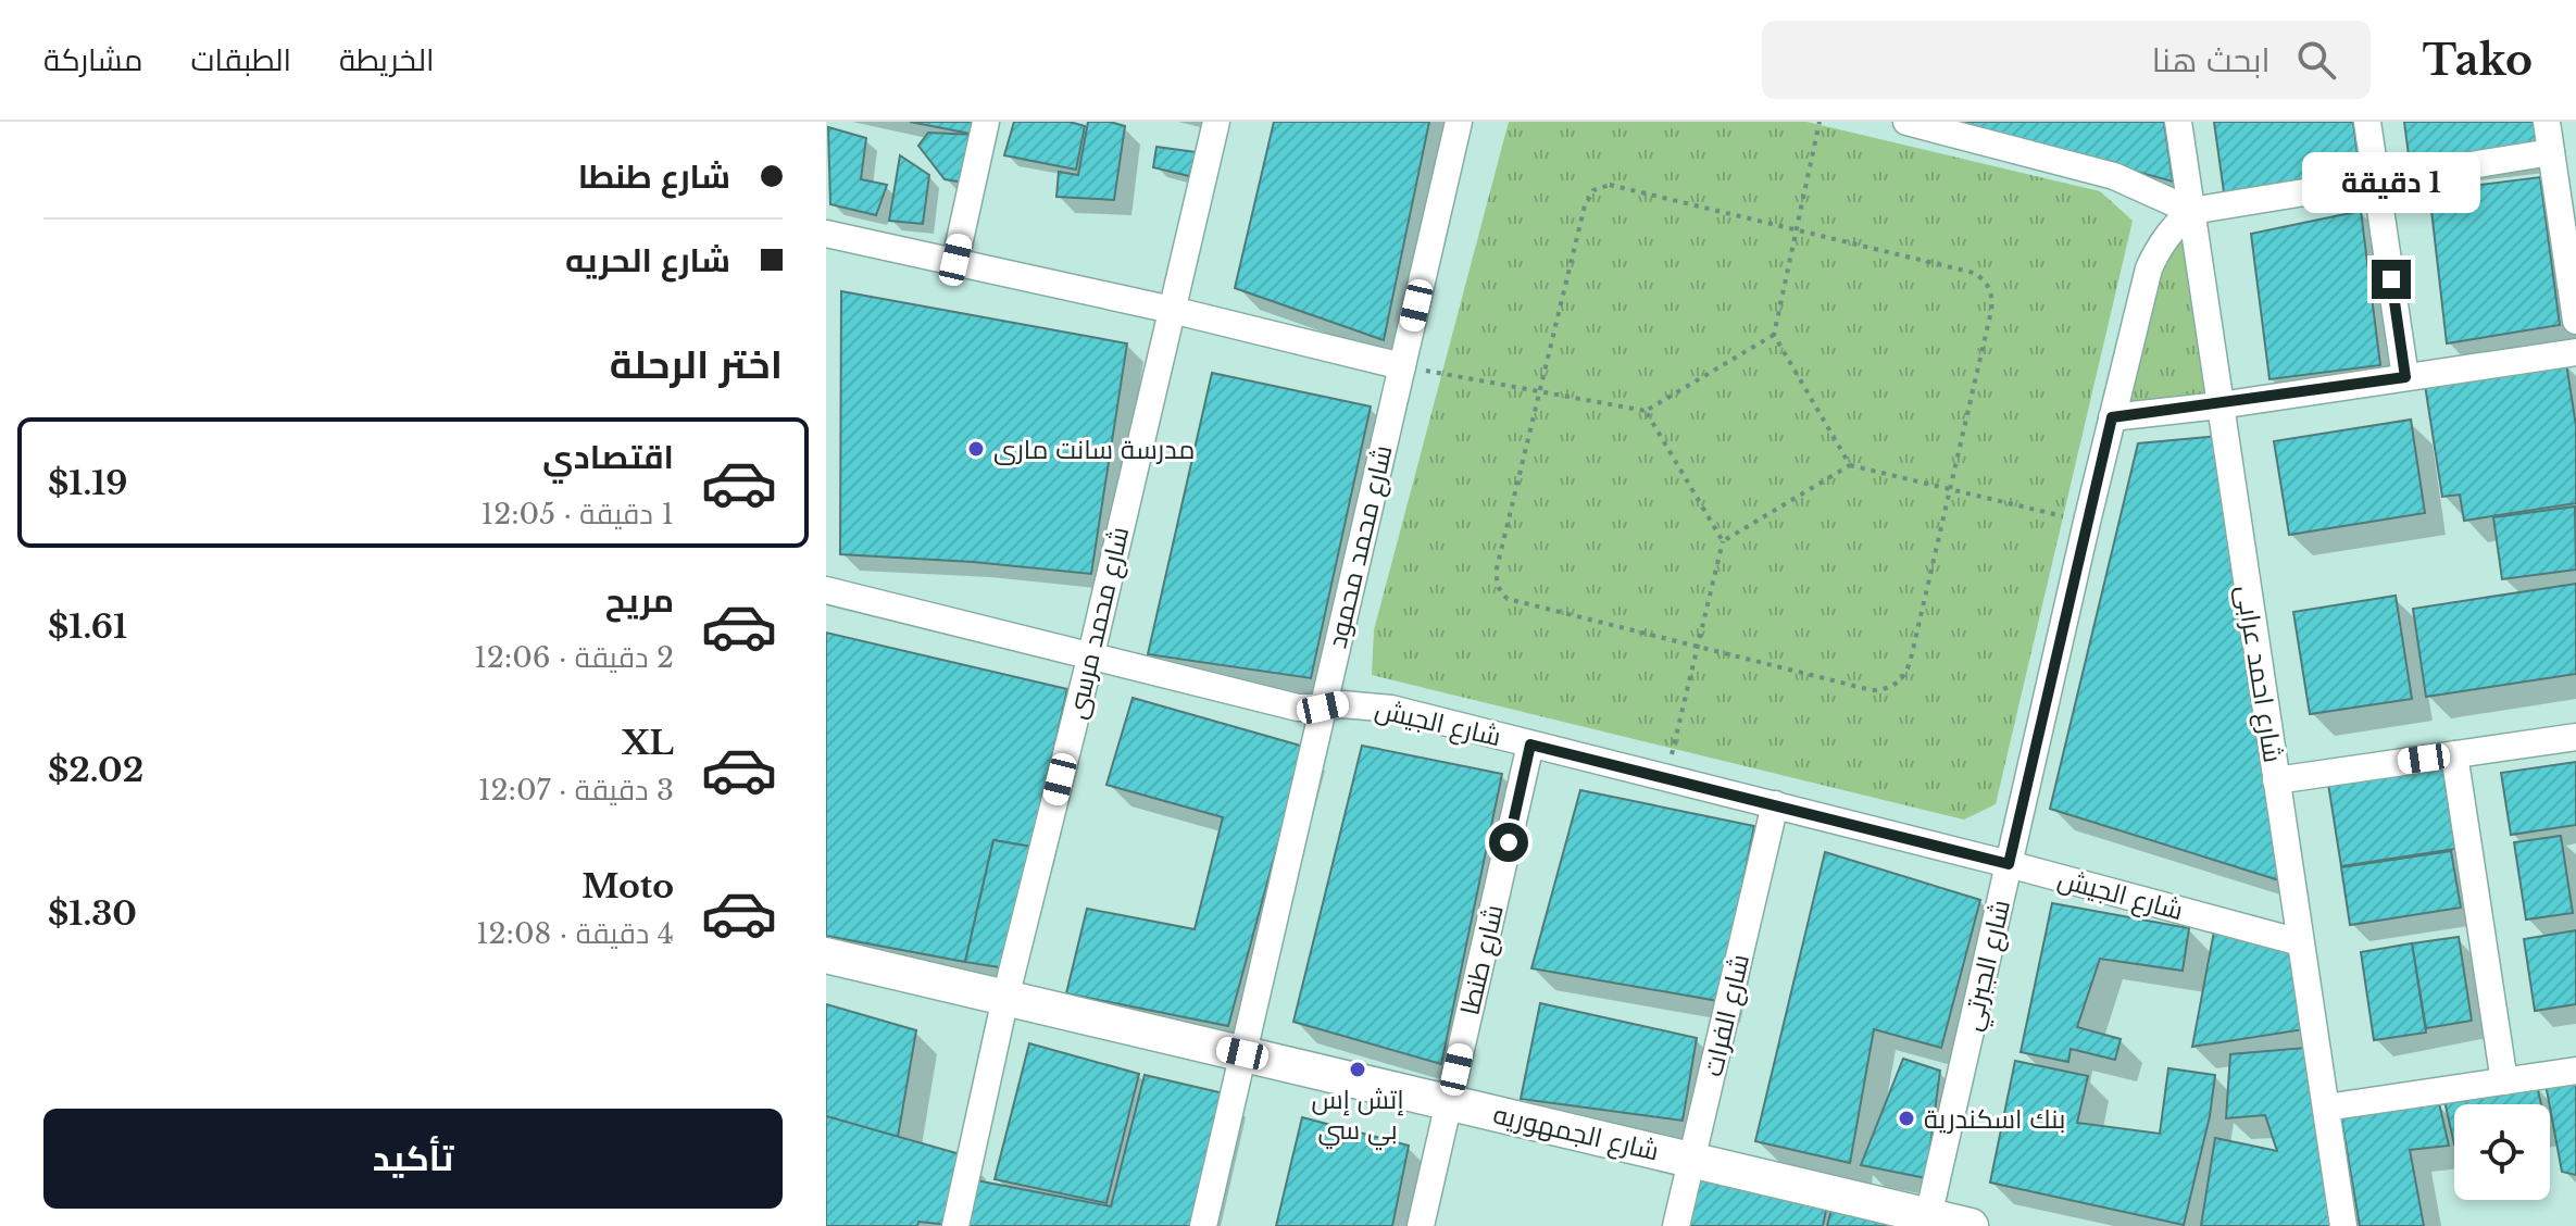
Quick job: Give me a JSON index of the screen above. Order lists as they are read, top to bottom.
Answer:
{
  "streets": {
    "main road": ["شارع الجمهوريه"],
    "street": [
      "شارع محمد محمود",
      "شارع محمد مرسى",
      "شارع احمد عرابى",
      "شارع الجيش",
      "شارع طنطا",
      "شارع الجبرتي",
      "شارع الفرات"
    ]
  },
  "crossings": [
    ["شارع محمد محمود", "شارع الجيش"],
    ["شارع محمد محمود", "شارع الجمهوريه"],
    ["شارع محمد مرسى", "شارع الجيش"],
    ["شارع محمد مرسى", "شارع الجمهوريه"],
    ["شارع احمد عرابى", "شارع الجيش"],
    ["شارع احمد عرابى", "شارع الجبرتي"],
    ["شارع الجيش", "شارع طنطا"],
    ["شارع الجيش", "شارع الجبرتي"],
    ["شارع الجيش", "شارع الفرات"],
    ["شارع طنطا", "شارع الجمهوريه"],
    ["شارع الجبرتي", "شارع الجمهوريه"],
    ["شارع الفرات", "شارع الجمهوريه"]
  ],
  "places": ["مدرسة سانت مارى", "إتش إس بي سي", "بنك اسكندرية"],
  "page": {
    "header": "Tako",
    "search": "ابحث هنا",
    "nav": ["الخريطة", "الطبقات", "مشاركة"],
    "banner": ["شارع طنطا", "شارع الحريه"],
    "bubble": "1 دقيقة",
    "heading": "اختر الرحلة",
    "list": [
      {
        "name": "اقتصادي",
        "note": "1 دقيقة · 12:05",
        "value": "$1.19"
      },
      {
        "name": "مريح",
        "note": "2 دقيقة · 12:06",
        "value": "$1.61"
      },
      {
        "name": "XL",
        "note": "3 دقيقة · 12:07",
        "value": "$2.02"
      },
      {
        "name": "Moto",
        "note": "4 دقيقة · 12:08",
        "value": "$1.30"
      }
    ],
    "buttons": "تأكيد"
  }
}
